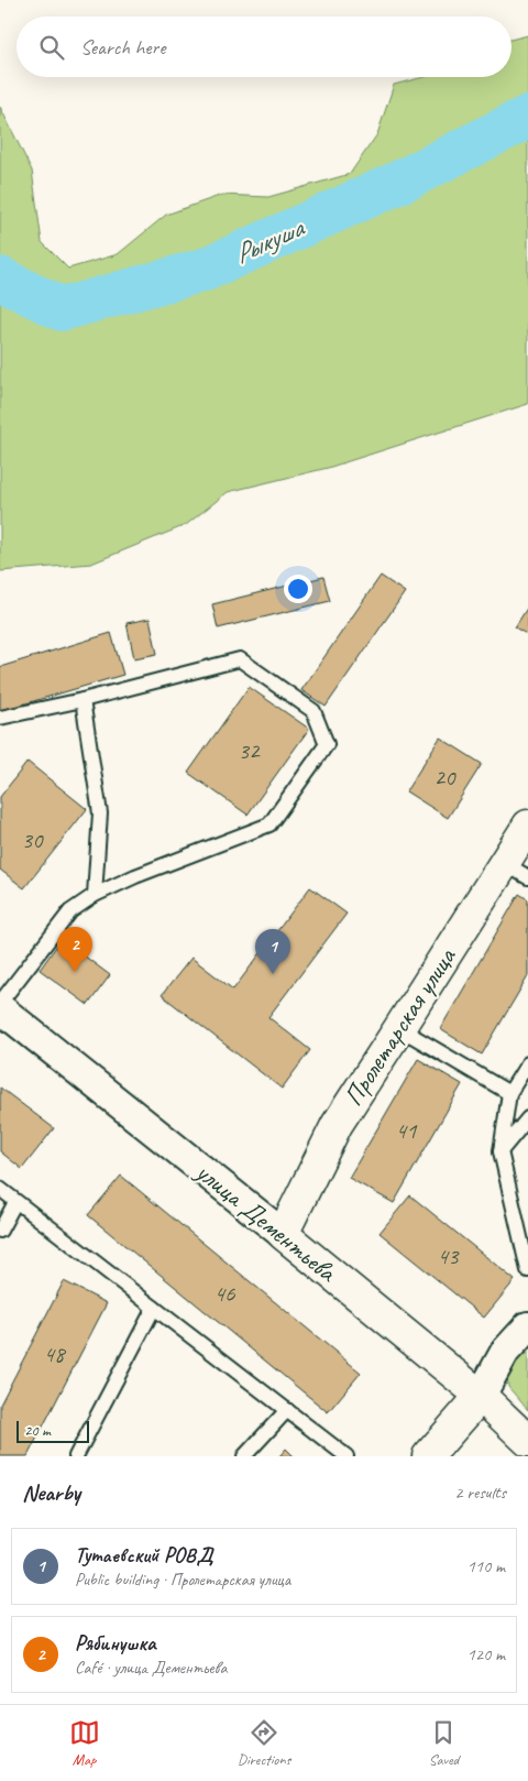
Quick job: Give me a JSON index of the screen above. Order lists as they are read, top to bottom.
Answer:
{
  "streets": {
    "street": ["Пролетарская улица", "улица Дементьева"]
  },
  "crossings": [
    ["Пролетарская улица", "улица Дементьева"]
  ],
  "water": ["Рыкуша"],
  "house_numbers": [
    "32",
    "20",
    "30",
    "41",
    "43",
    "46",
    "48"
  ],
  "scale_bar": "20 m",
  "page": {
    "search": "Search here",
    "pins": ["2", "1"],
    "scale": "20 m",
    "heading": ["Nearby", "2 results"],
    "list": [
      {
        "mark": "1",
        "name": "Тутаевский РОВД",
        "note": "Public building · Пролетарская улица",
        "value": "110 m"
      },
      {
        "mark": "2",
        "name": "Рябинушка",
        "note": "Café · улица Дементьева",
        "value": "120 m"
      }
    ],
    "nav": ["Map", "Directions", "Saved"]
  }
}
